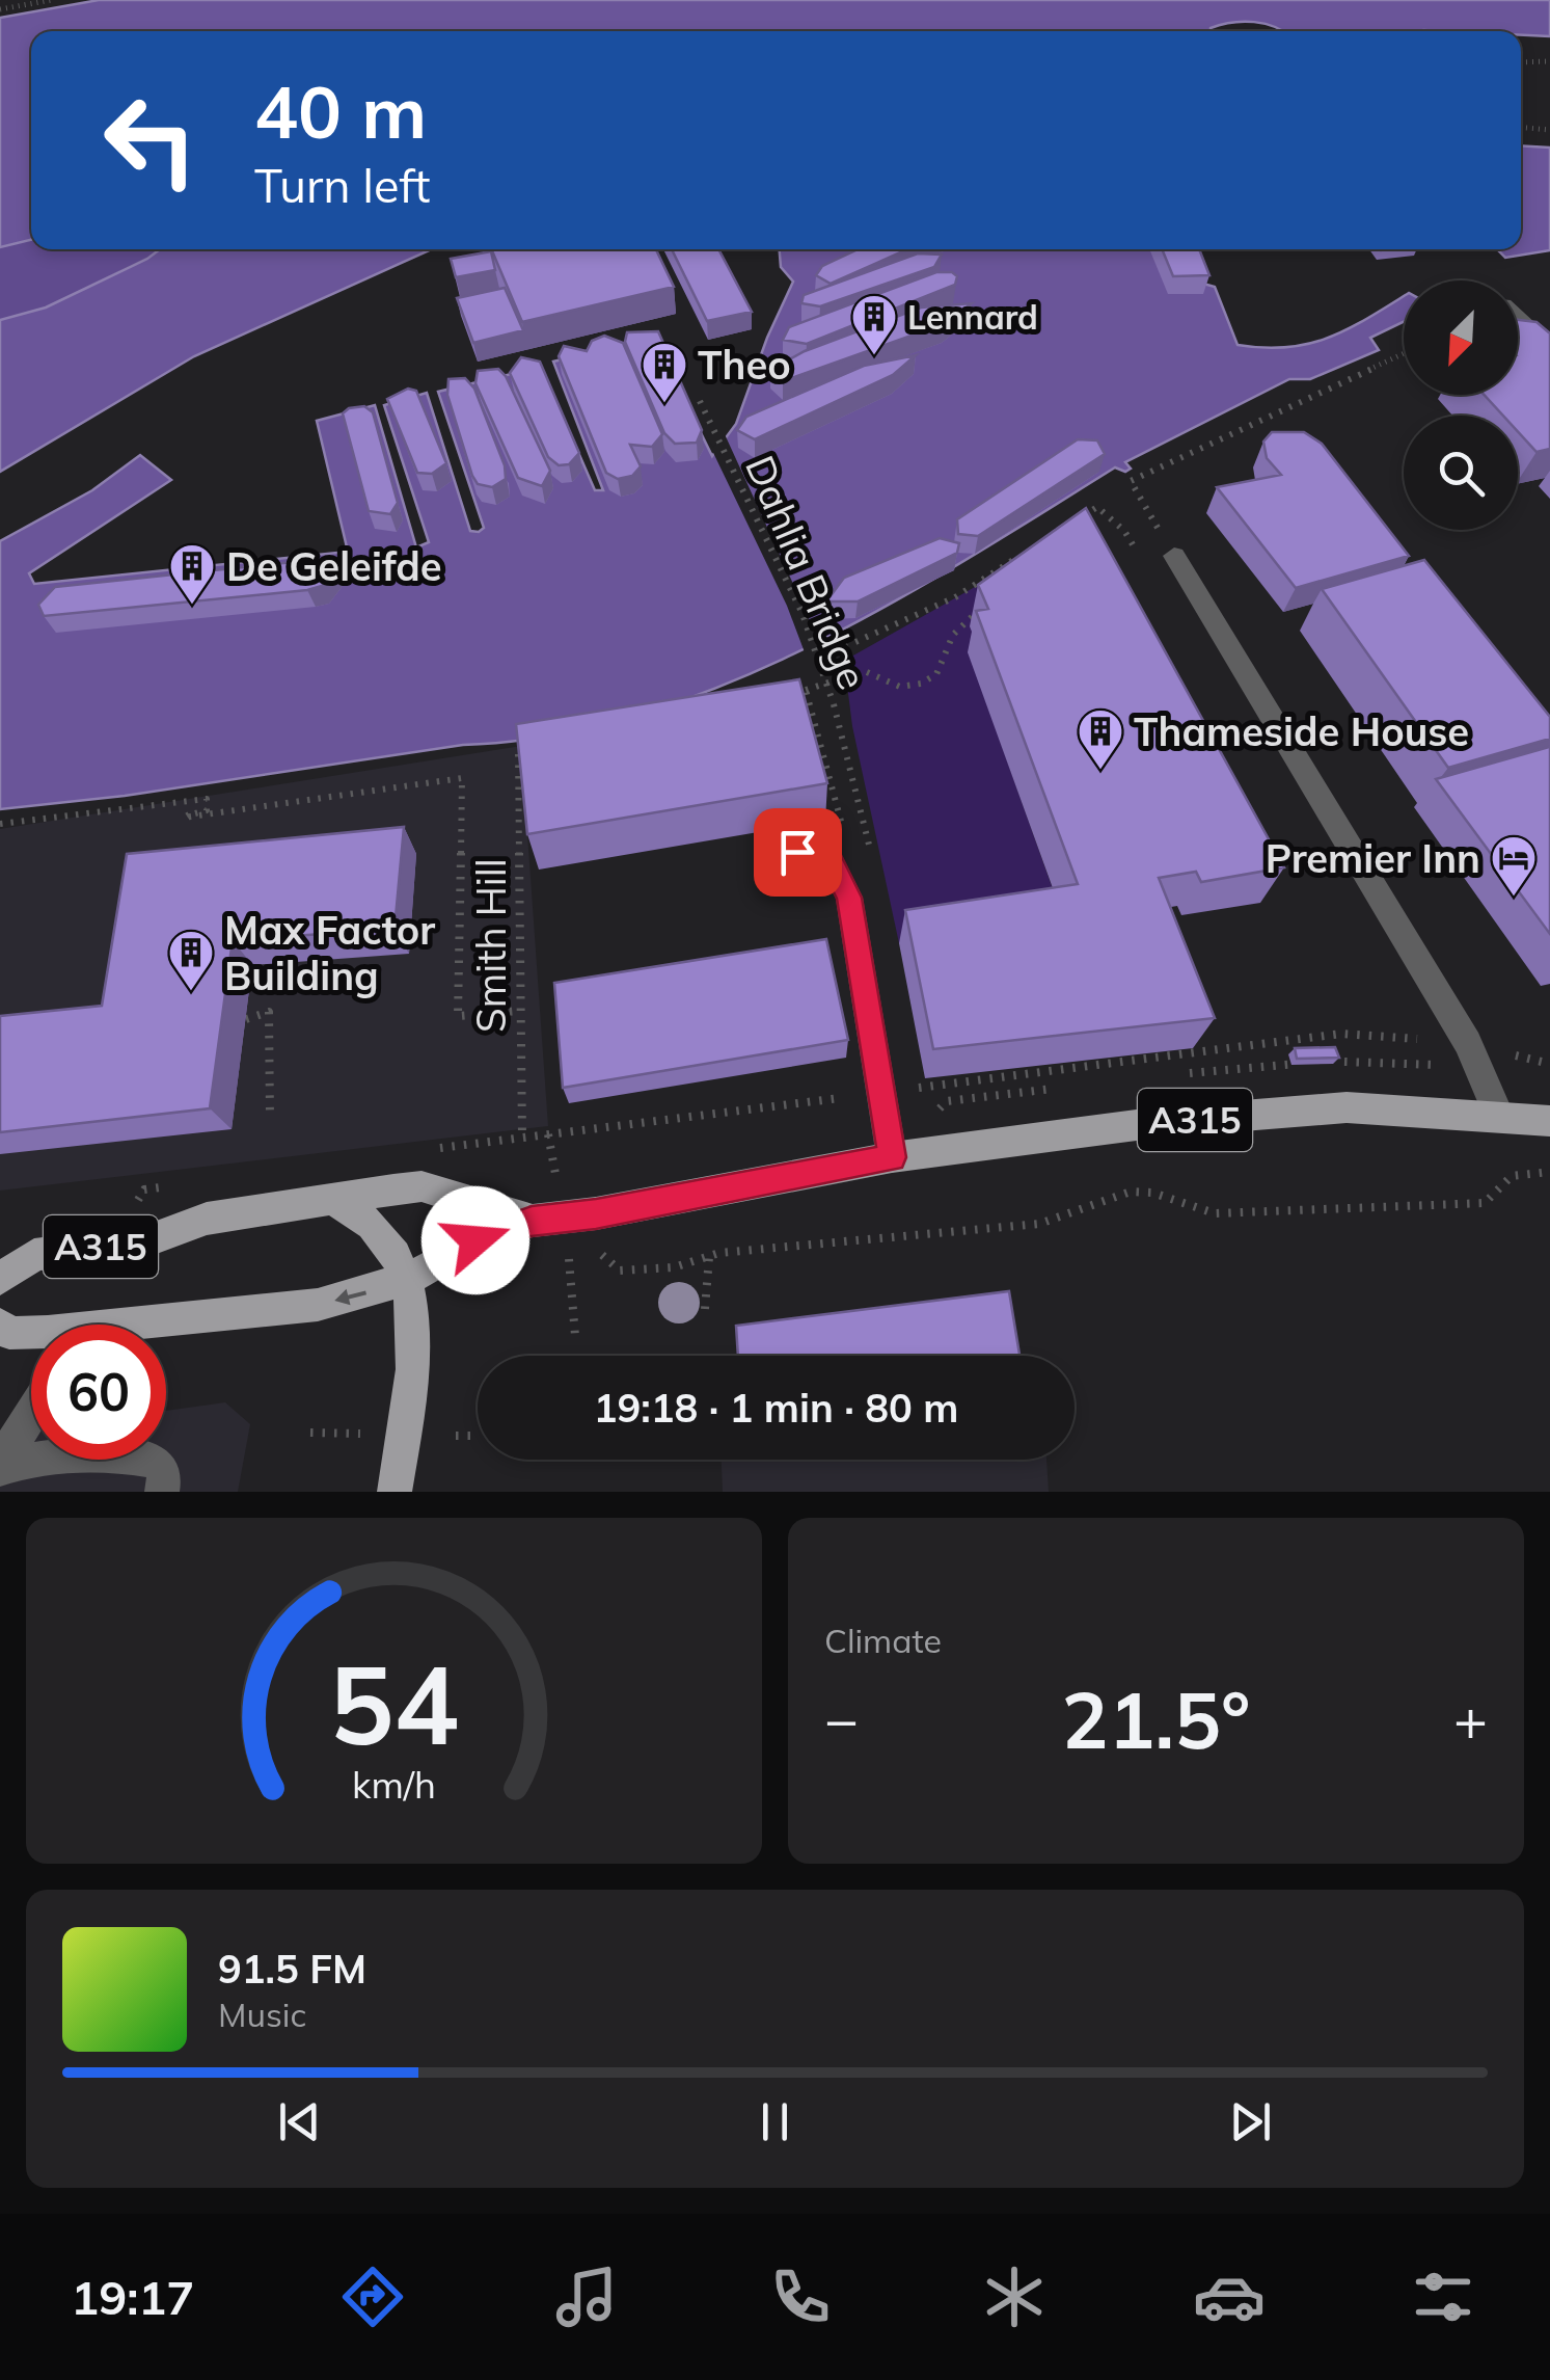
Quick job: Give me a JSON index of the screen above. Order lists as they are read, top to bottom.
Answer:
{
  "streets": {
    "main road": ["A315"],
    "path": ["Dahlia Bridge", "Smith Hill"]
  },
  "places": {
    "building": [
      "Lennard",
      "Theo",
      "De Geleifde",
      "Thameside House",
      "Max Factor Building"
    ],
    "hotel": ["Premier Inn"]
  },
  "north": "bottom left",
  "page": {
    "turn": ["40 m", "Turn left"],
    "limit": "60",
    "trip": "19:18 · 1 min · 80 m",
    "tile": "Climate",
    "heat": ["−", "21.5°", "+"],
    "song": ["91.5 FM", "Music"],
    "tabs": "19:17",
    "gauge": ["54", "km/h"]
  }
}
